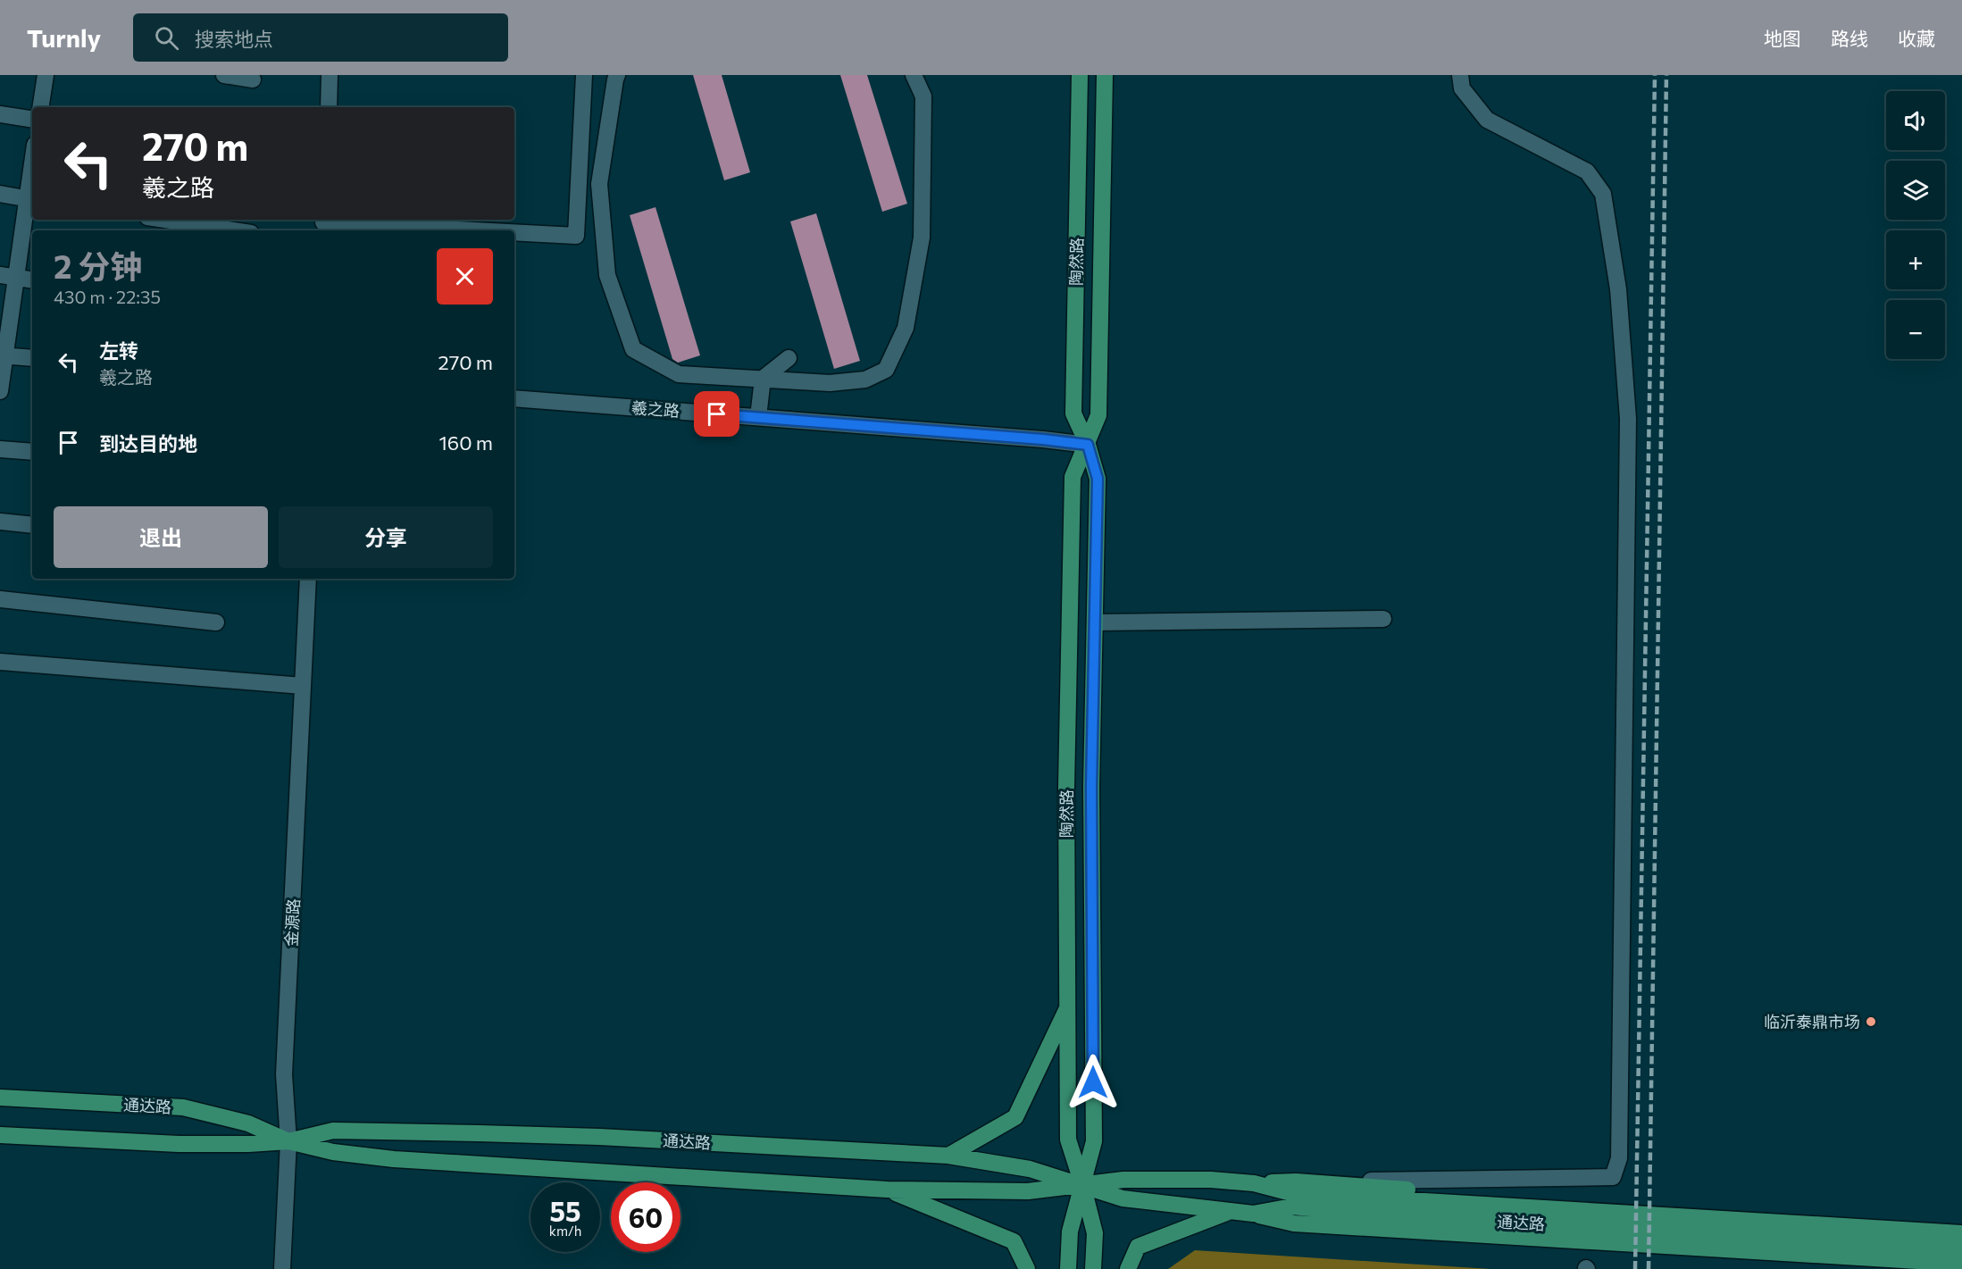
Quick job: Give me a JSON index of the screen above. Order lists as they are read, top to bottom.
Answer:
{
  "streets": {
    "main road": ["陶然路", "通达路"],
    "street": ["羲之路", "金源路"]
  },
  "crossings": [
    ["陶然路", "羲之路"],
    ["陶然路", "通达路"],
    ["金源路", "通达路"]
  ],
  "places": ["临沂泰鼎市场"],
  "page": {
    "header": "Turnly",
    "search": "搜索地点",
    "nav": ["地图", "路线", "收藏"],
    "map_buttons": ["+", "−"],
    "turn": ["270 m", "羲之路"],
    "heading": ["2 分钟", "430 m · 22:35"],
    "list": [
      {
        "name": "左转",
        "note": "羲之路",
        "value": "270 m"
      },
      {
        "name": "到达目的地",
        "value": "160 m"
      }
    ],
    "buttons": ["退出", "分享"],
    "speed": "55 km/h",
    "limit": "60"
  }
}
